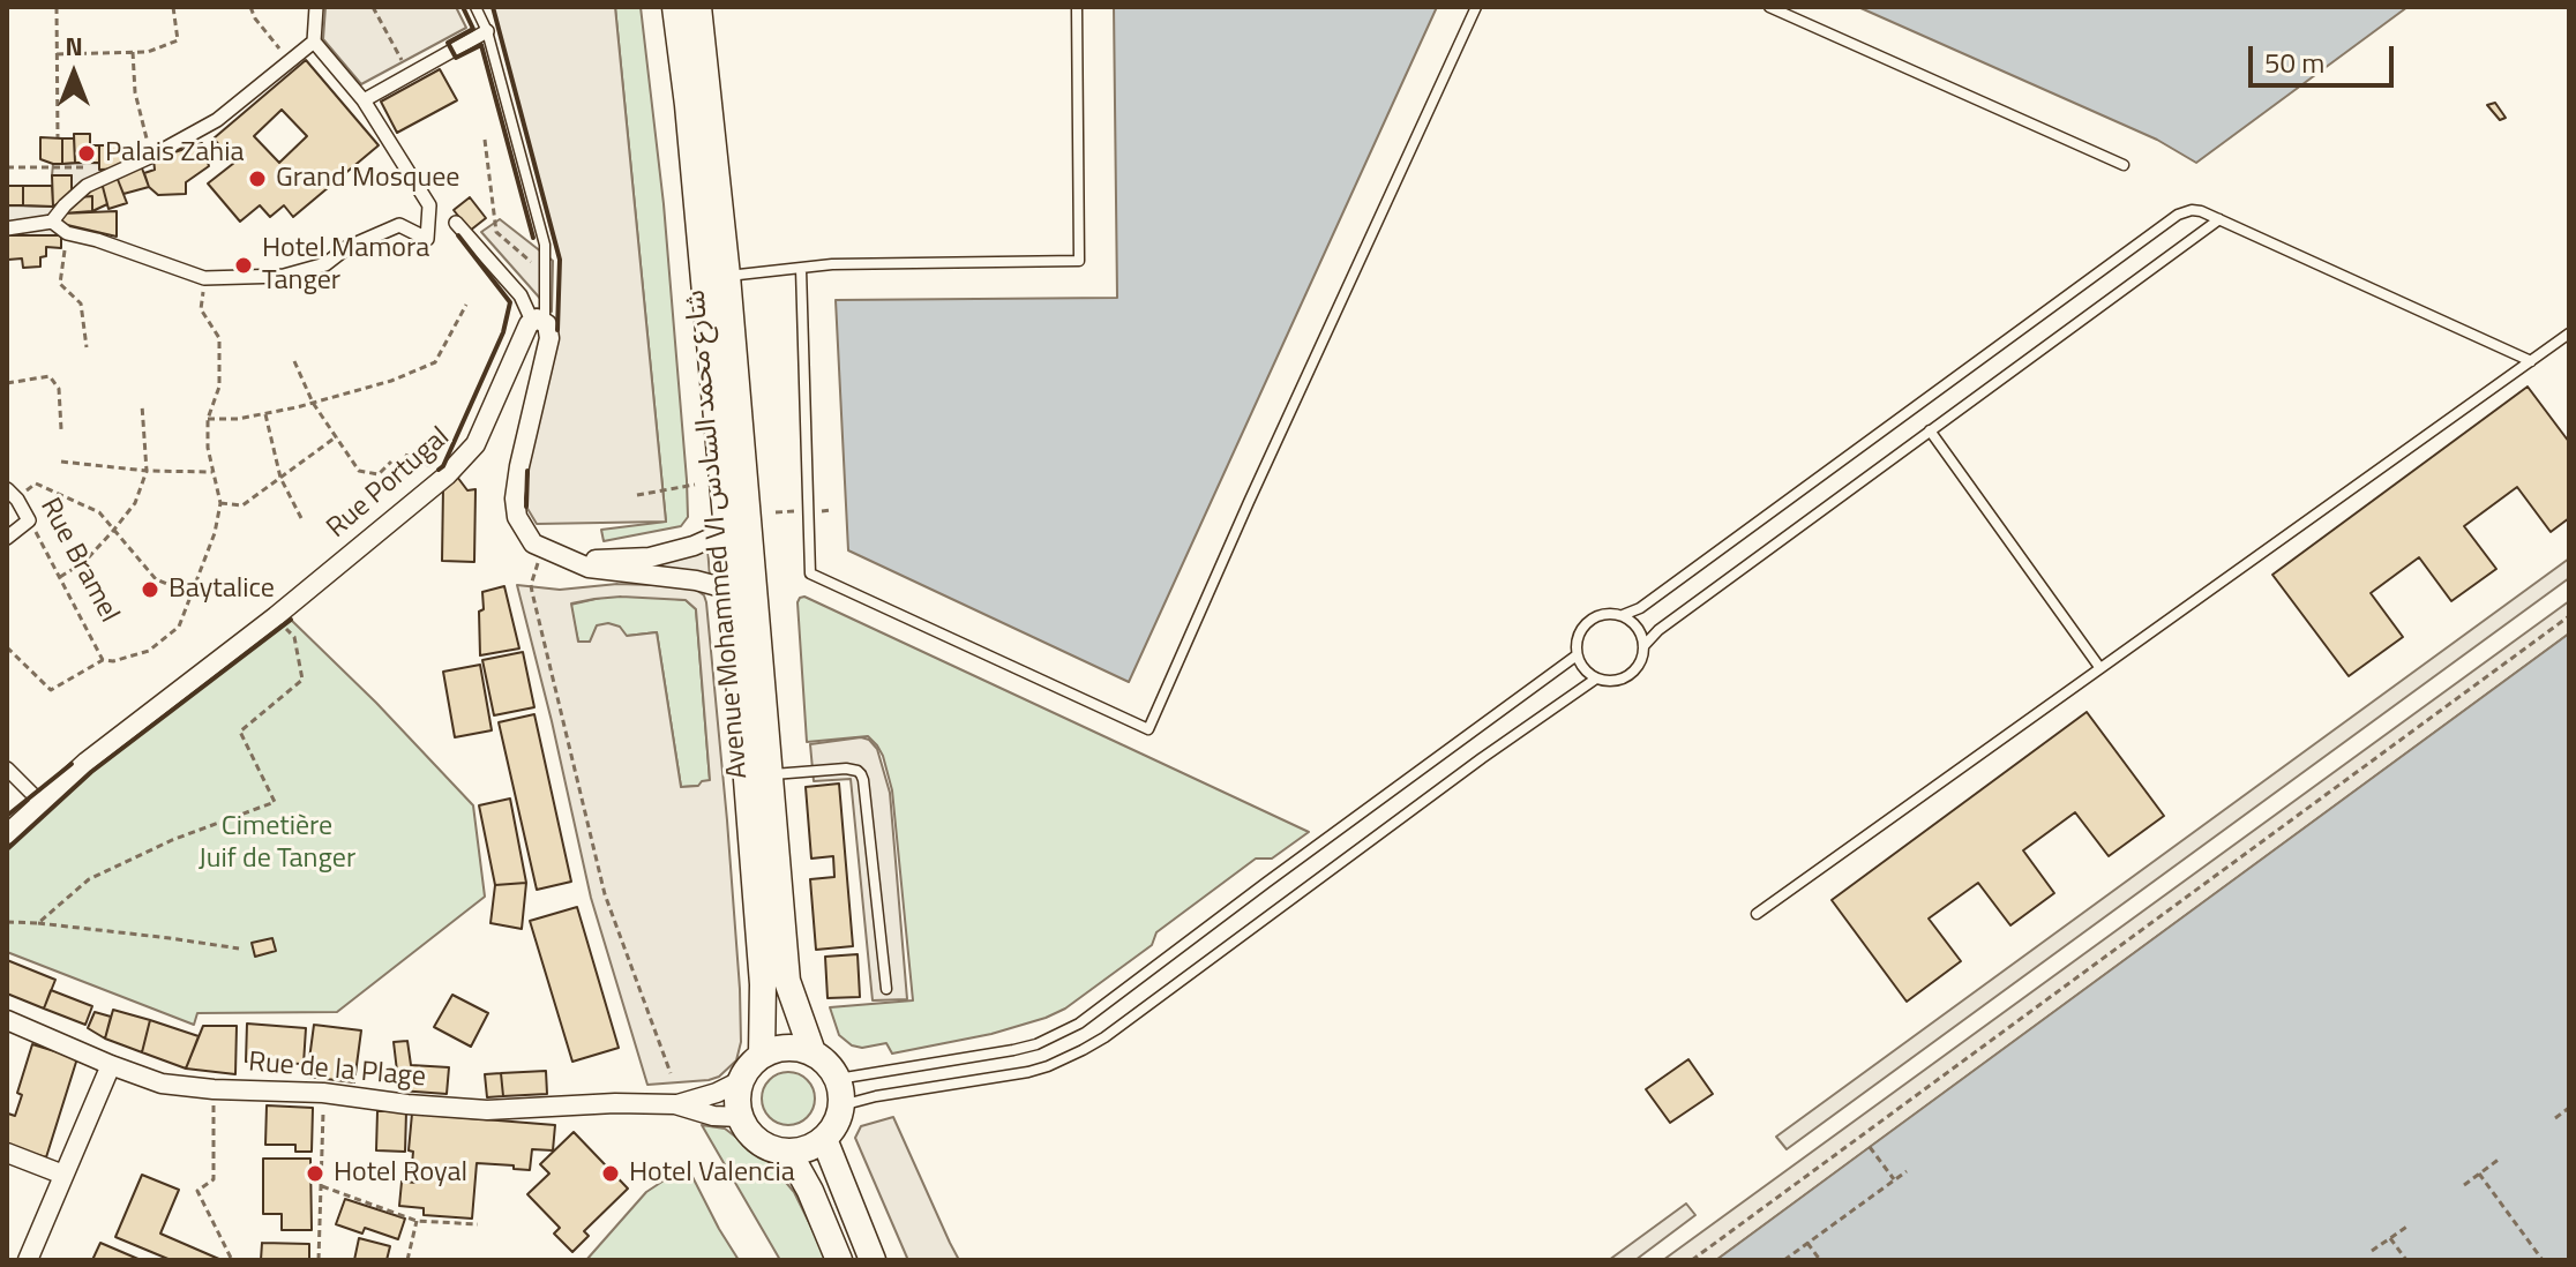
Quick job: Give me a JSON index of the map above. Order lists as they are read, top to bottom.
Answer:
{
  "streets": {
    "main road": ["Avenue Mohammed VI شارع محمد السادس"],
    "street": ["Rue Portugal", "Rue Bramel", "Rue de la Plage"]
  },
  "parks": ["Cimetière Juif de Tanger"],
  "places": [
    "Palais Zahia",
    "Grand Mosquee",
    "Hotel Mamora Tanger",
    "Baytalice",
    "Hotel Royal",
    "Hotel Valencia"
  ],
  "scale_bar": "50 m",
  "north": "top"
}
